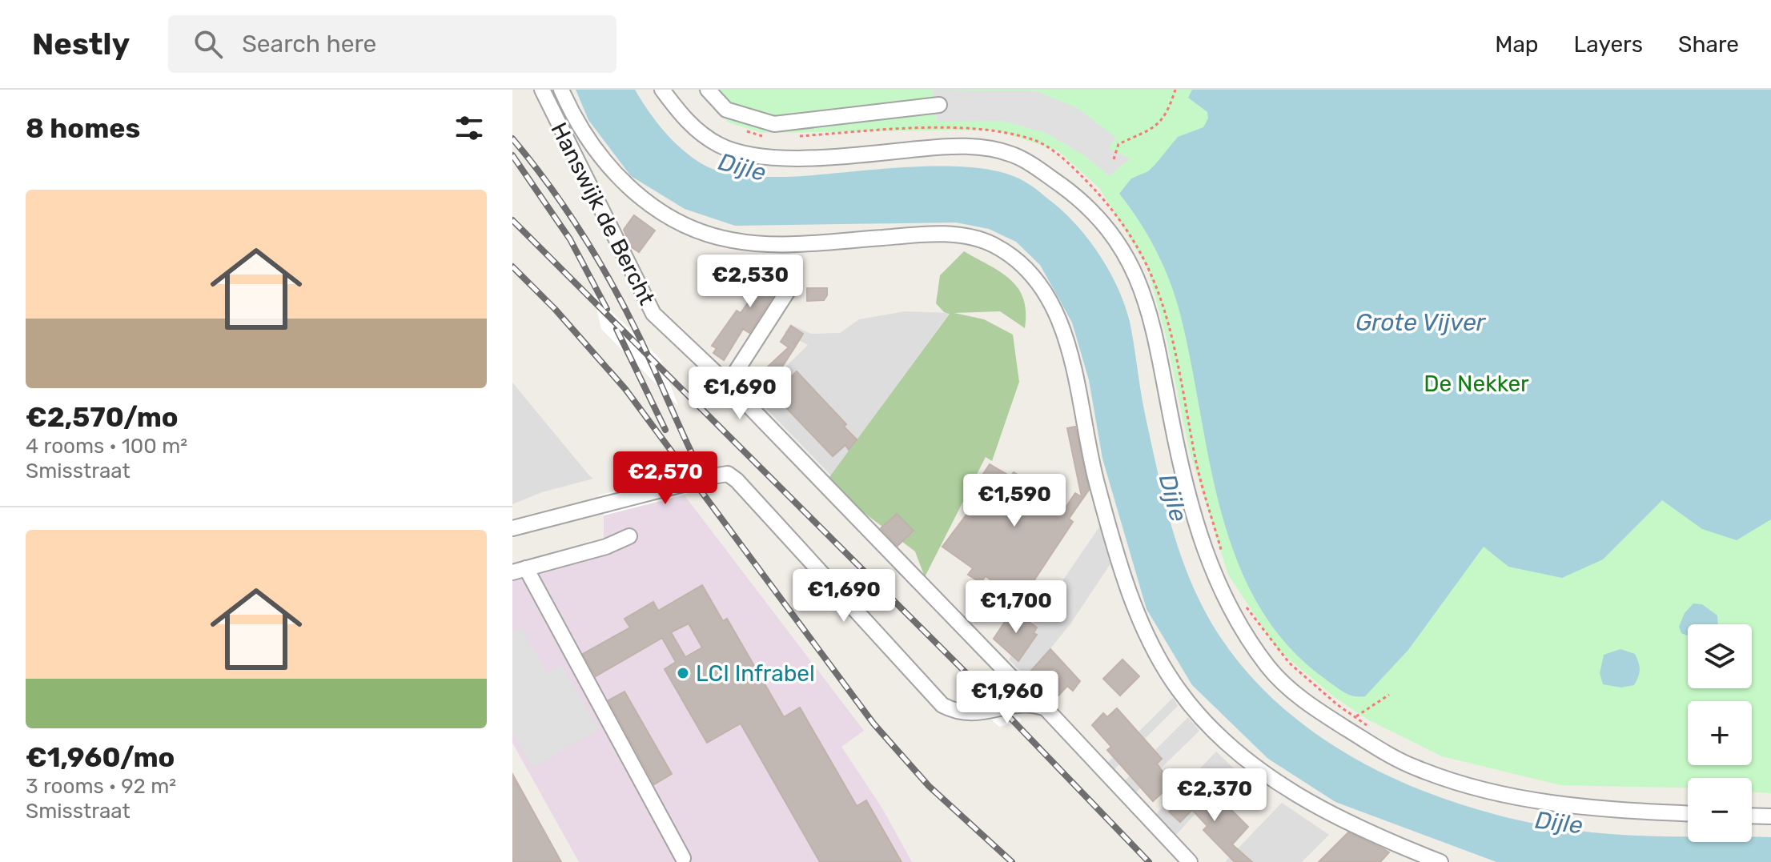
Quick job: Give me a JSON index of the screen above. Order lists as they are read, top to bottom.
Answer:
{
  "streets": {
    "street": ["Hanswijk de Bercht"]
  },
  "water": ["Dijle", "Grote Vijver"],
  "parks": ["De Nekker"],
  "places": ["LCI Infrabel"],
  "page": {
    "header": "Nestly",
    "search": "Search here",
    "nav": ["Map", "Layers", "Share"],
    "heading": "8 homes",
    "list": [
      {
        "name": "€2,570/mo",
        "note": "4 rooms · 100 m² · Smisstraat"
      },
      {
        "name": "€1,960/mo",
        "note": "3 rooms · 92 m² · Smisstraat"
      }
    ],
    "price": [
      "€2,530",
      "€1,690",
      "€2,570",
      "€1,590",
      "€1,690",
      "€1,700",
      "€1,960",
      "€2,370"
    ],
    "map_buttons": ["+", "−"]
  }
}
